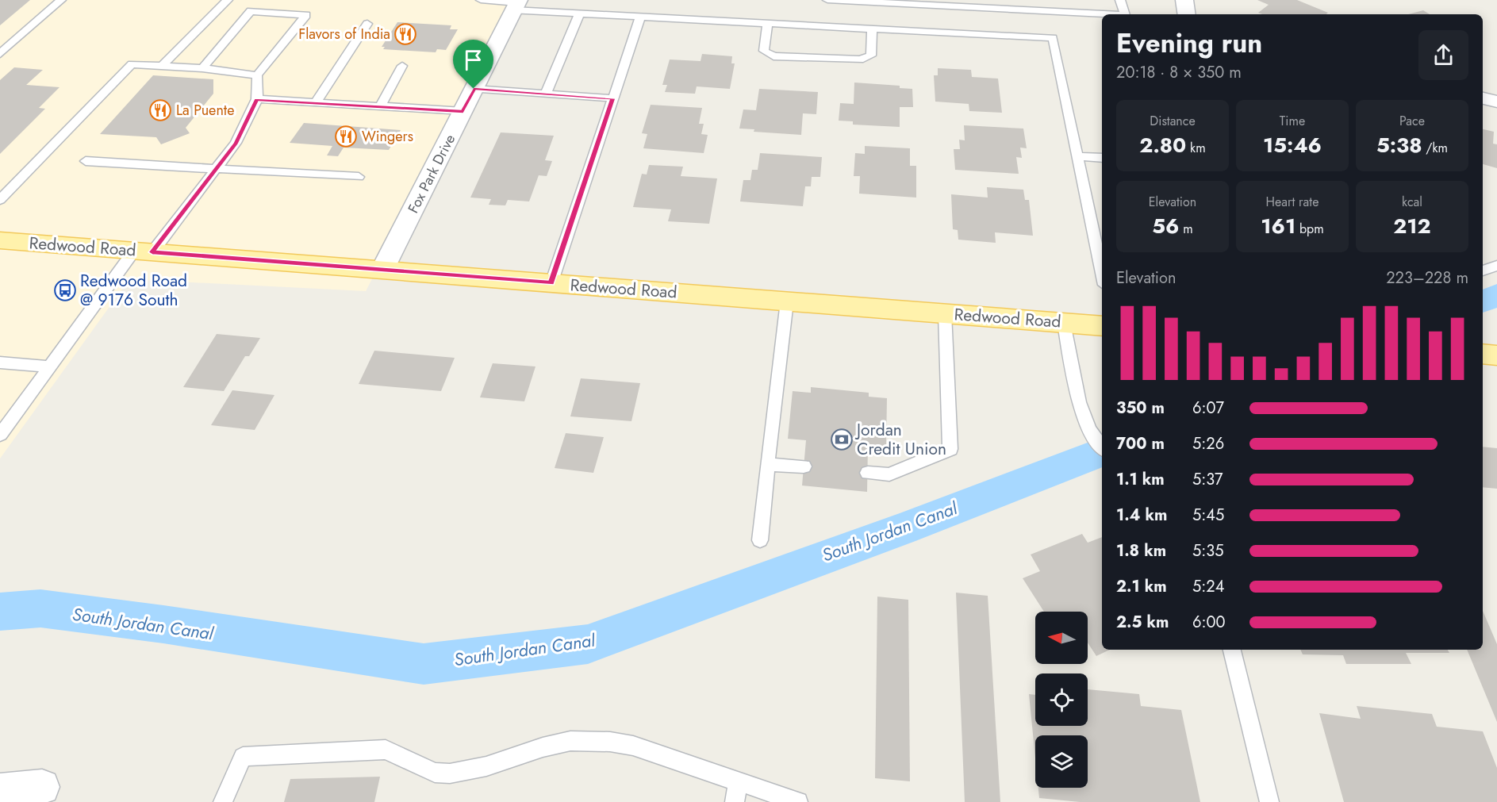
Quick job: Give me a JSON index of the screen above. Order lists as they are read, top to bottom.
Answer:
{
  "streets": {
    "main road": ["Redwood Road"],
    "street": ["Fox Park Drive"]
  },
  "crossings": [
    ["Fox Park Drive", "Redwood Road"]
  ],
  "water": ["South Jordan Canal"],
  "places": {
    "restaurant": ["Flavors of India", "La Puente", "Wingers"],
    "bus stop": ["Redwood Road @ 9176 South"],
    "bank": ["Jordan Credit Union"]
  },
  "north": "left",
  "page": {
    "heading": ["Evening run", "20:18 · 8 × 350 m"],
    "stats": [
      ["Distance", "2.80 km"],
      ["Time", "15:46"],
      ["Pace", "5:38 /km"],
      ["Elevation", "56 m"],
      ["Heart rate", "161 bpm"],
      ["kcal", "212"]
    ],
    "chart": ["Elevation", "223–228 m"],
    "list": [
      {
        "name": "350 m",
        "note": "6:07"
      },
      {
        "name": "700 m",
        "note": "5:26"
      },
      {
        "name": "1.1 km",
        "note": "5:37"
      },
      {
        "name": "1.4 km",
        "note": "5:45"
      },
      {
        "name": "1.8 km",
        "note": "5:35"
      },
      {
        "name": "2.1 km",
        "note": "5:24"
      },
      {
        "name": "2.5 km",
        "note": "6:00"
      }
    ]
  }
}
